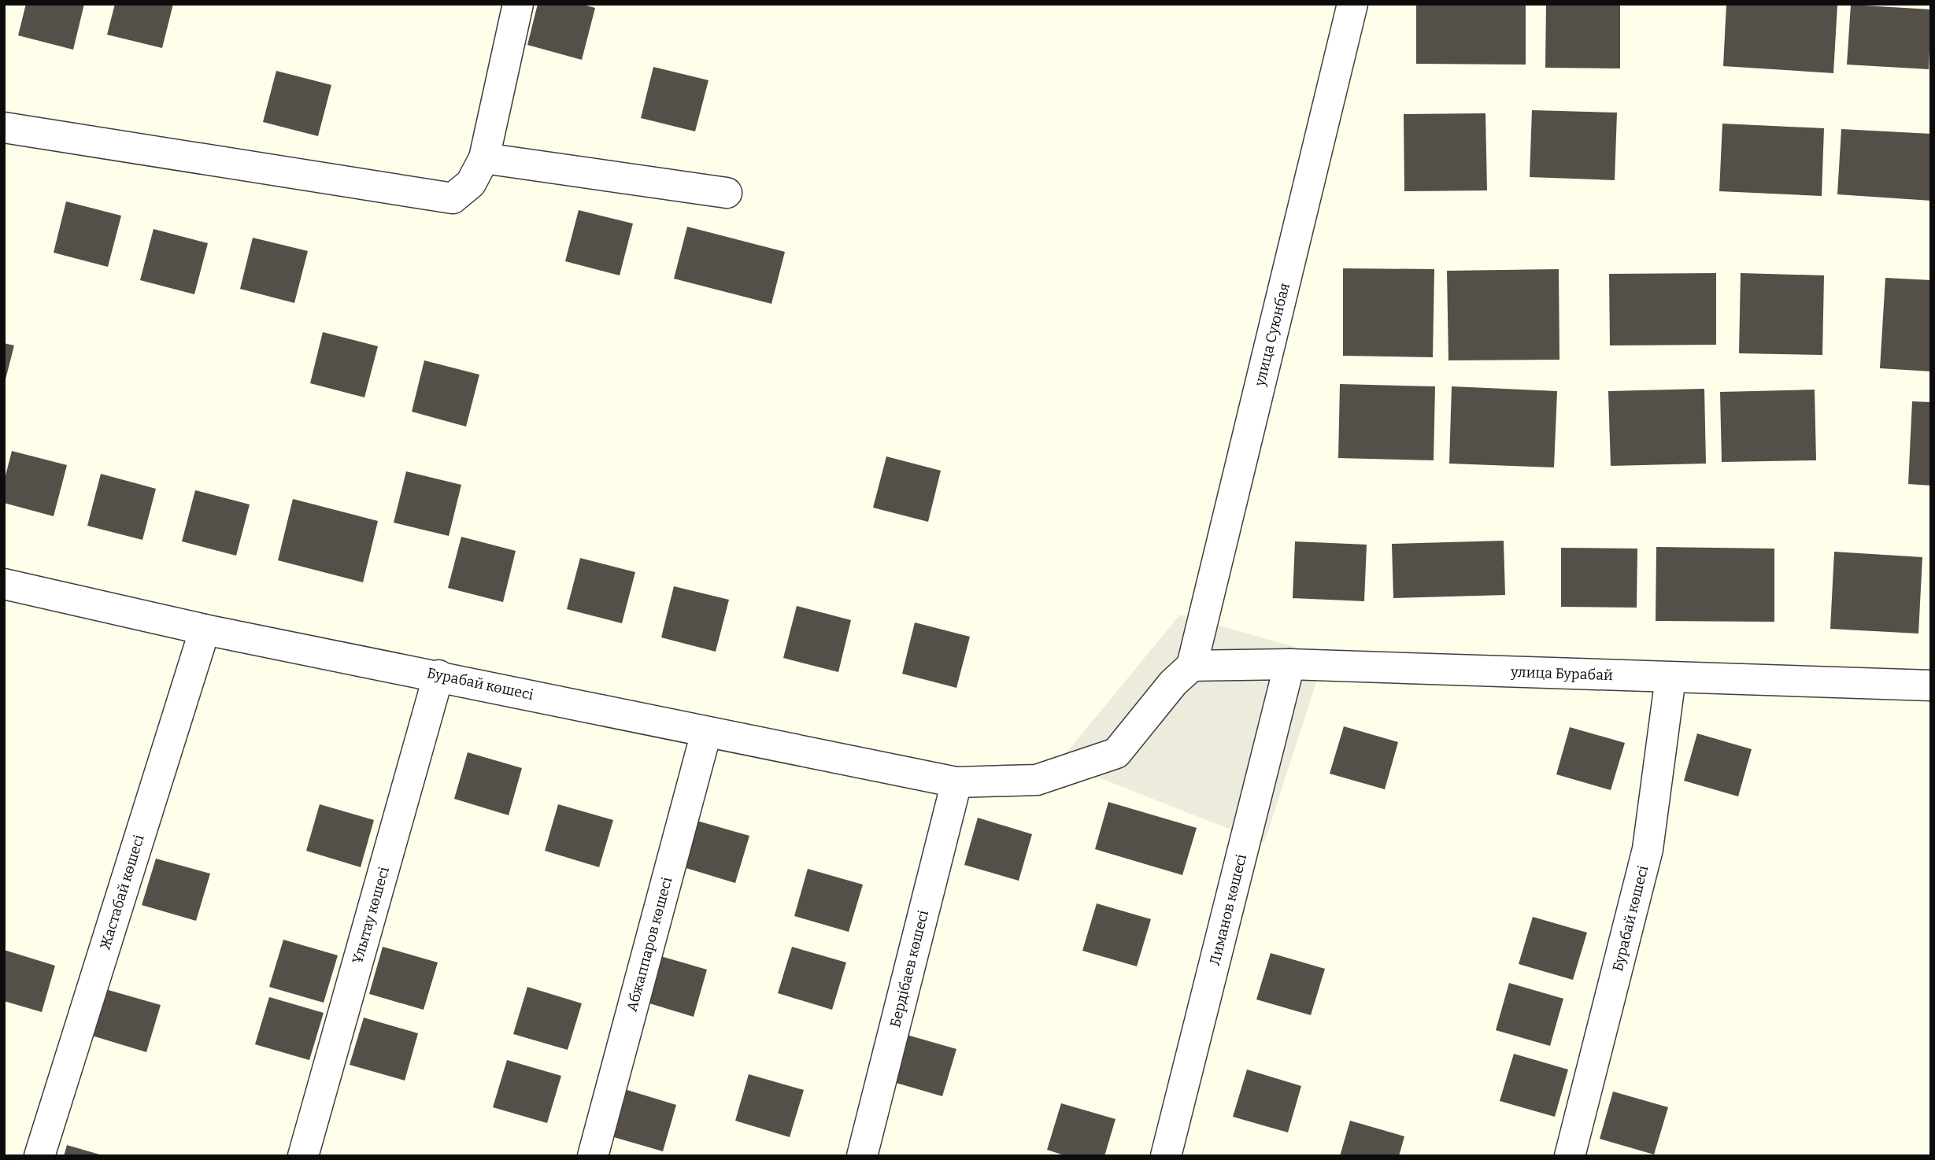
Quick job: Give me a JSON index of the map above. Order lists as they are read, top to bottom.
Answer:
{
  "streets": {
    "street": [
      "улица Суюнбая",
      "улица Бурабай",
      "Бурабай көшесі",
      "Жастабай көшесі",
      "Лиманов көшесі",
      "Ұлытау көшесі",
      "Абжаппаров көшесі",
      "Бердібаев көшесі"
    ]
  },
  "crossings": [
    ["улица Суюнбая", "улица Бурабай"],
    ["улица Суюнбая", "Бурабай көшесі"],
    ["улица Бурабай", "Бурабай көшесі"],
    ["улица Бурабай", "Лиманов көшесі"],
    ["Бурабай көшесі", "Жастабай көшесі"],
    ["Бурабай көшесі", "Ұлытау көшесі"],
    ["Бурабай көшесі", "Абжаппаров көшесі"],
    ["Бурабай көшесі", "Бердібаев көшесі"]
  ]
}
